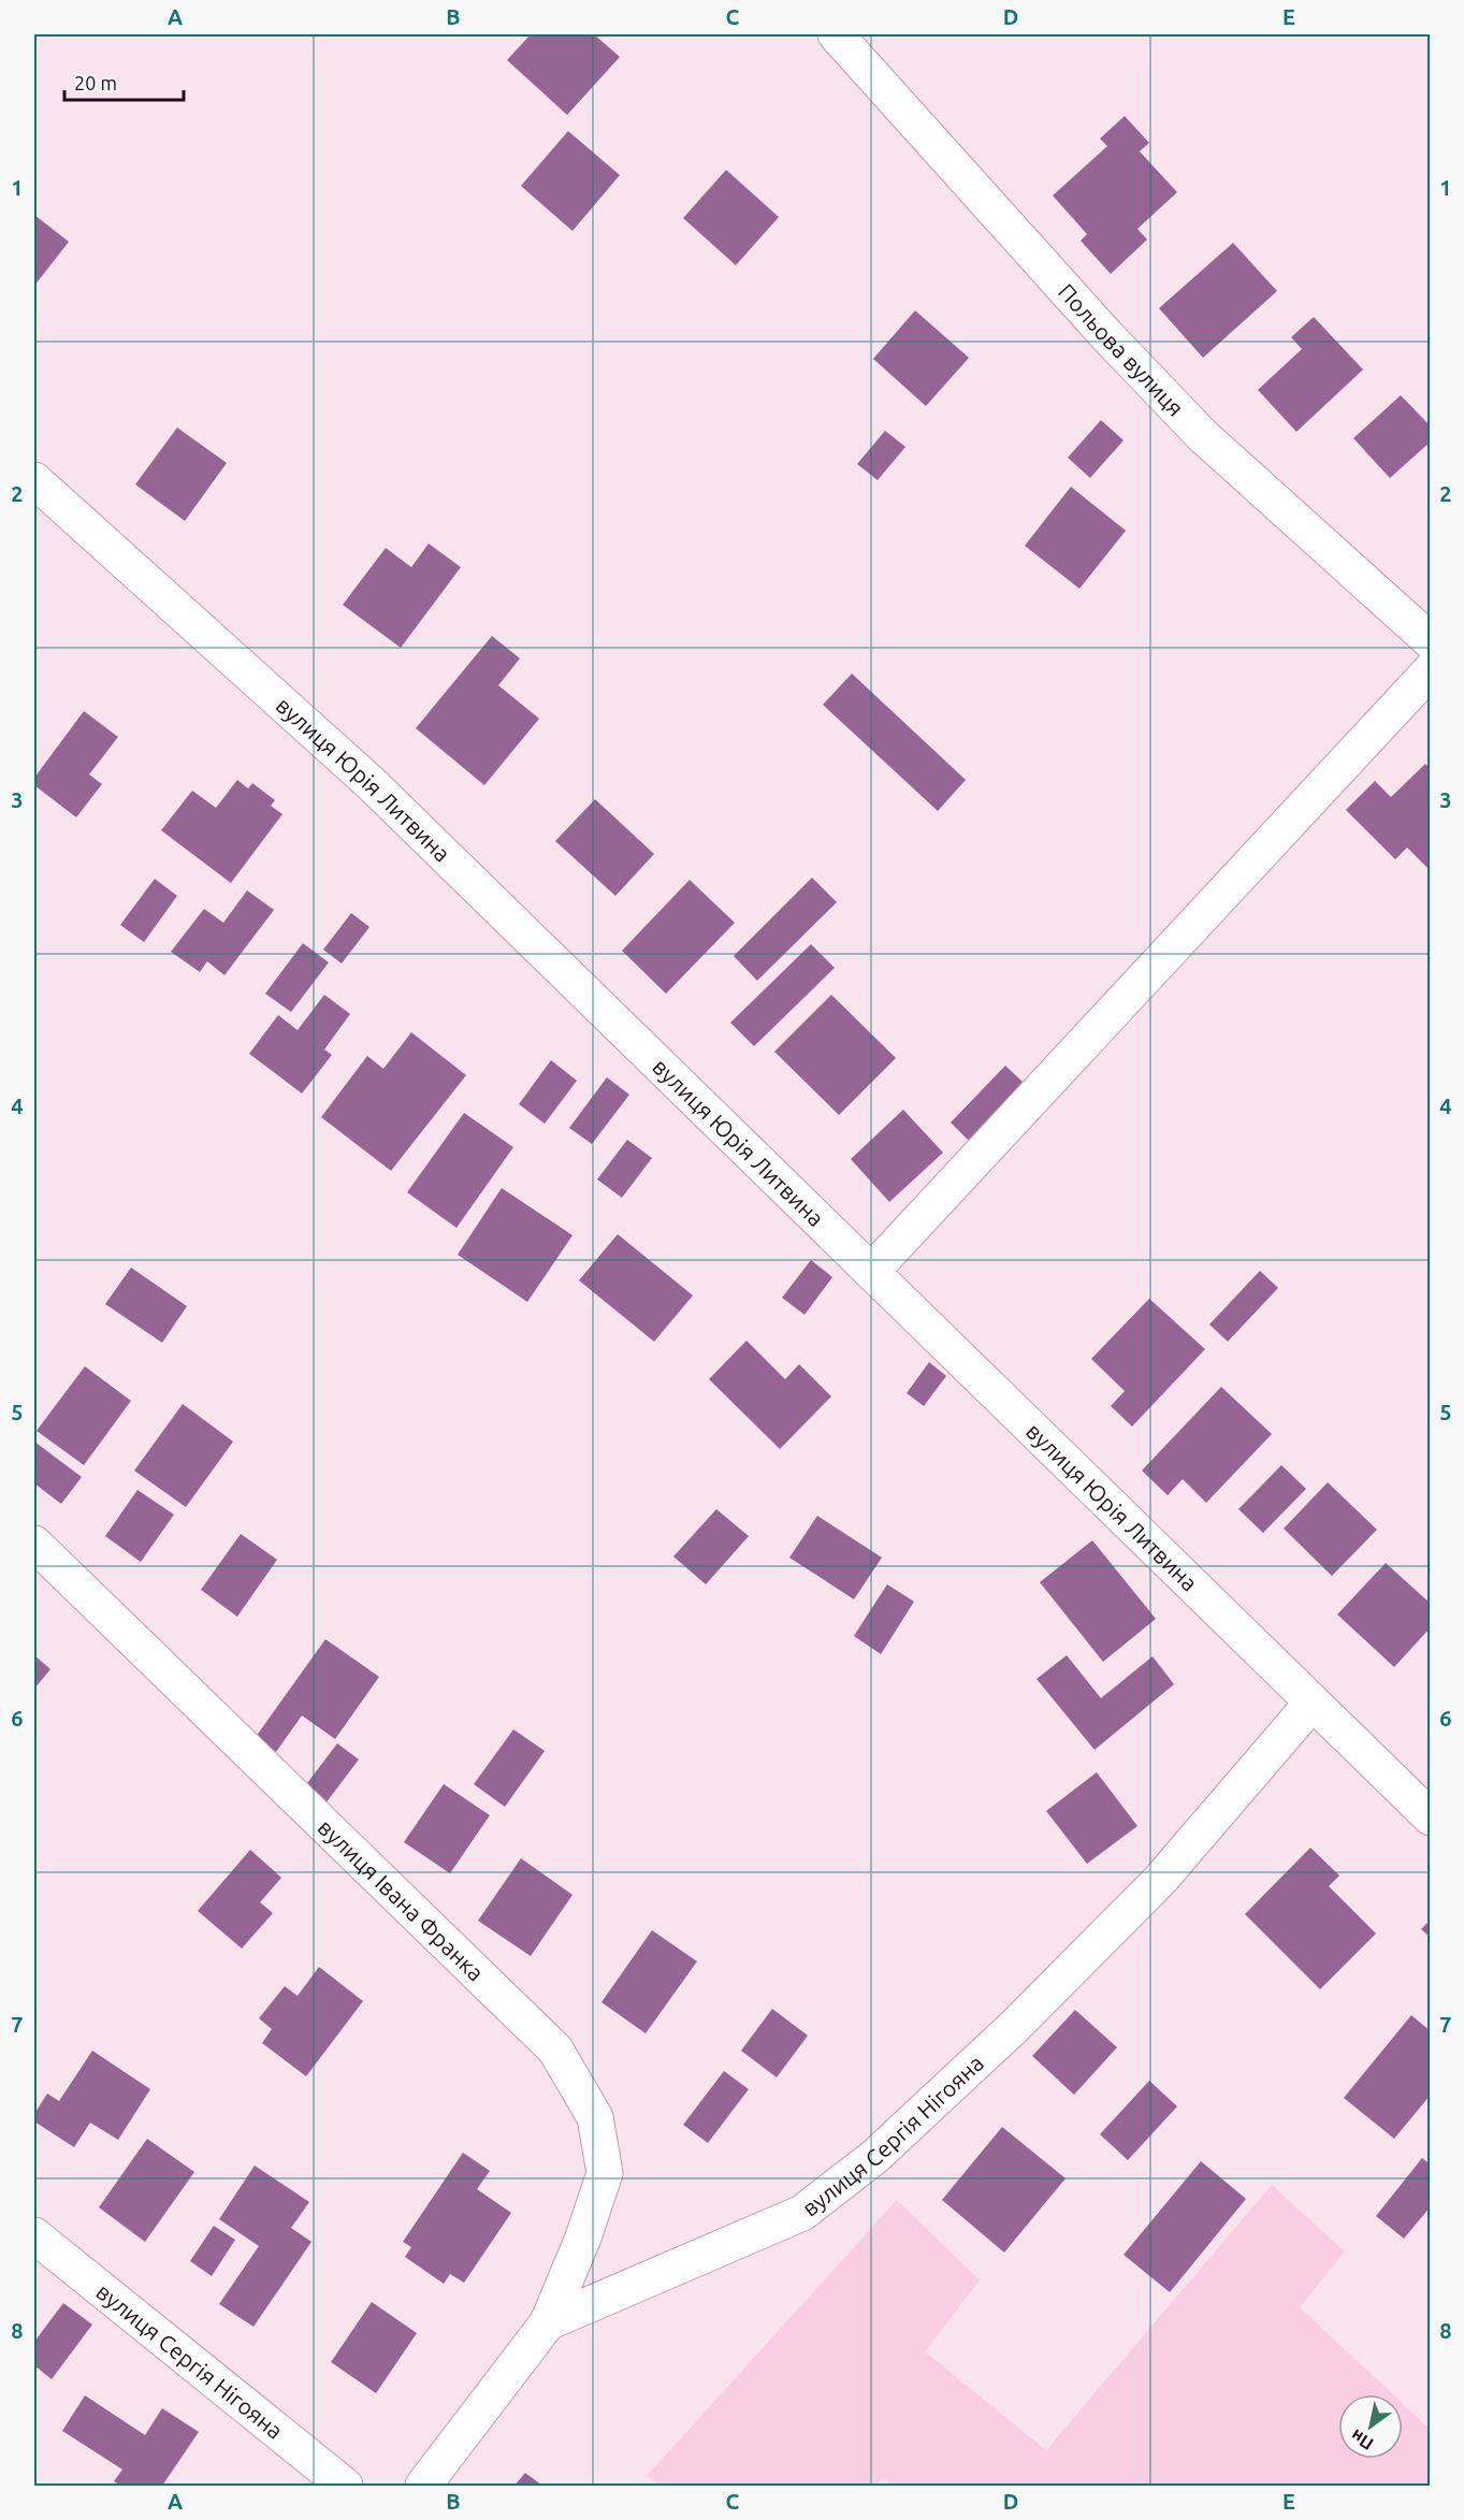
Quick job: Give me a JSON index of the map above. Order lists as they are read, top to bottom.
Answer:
{
  "streets": {
    "street": [
      "Польова вулиця",
      "вулиця Юрія Литвина",
      "вулиця Івана Франка",
      "вулиця Сергія Нігояна"
    ]
  },
  "crossings": [
    ["вулиця Юрія Литвина", "вулиця Сергія Нігояна"],
    ["вулиця Івана Франка", "вулиця Сергія Нігояна"]
  ],
  "scale_bar": "20 m",
  "north": "bottom left",
  "grid": {
    "columns": [
      "A",
      "B",
      "C",
      "D",
      "E"
    ],
    "rows": [
      "1",
      "2",
      "3",
      "4",
      "5",
      "6",
      "7",
      "8"
    ]
  }
}
